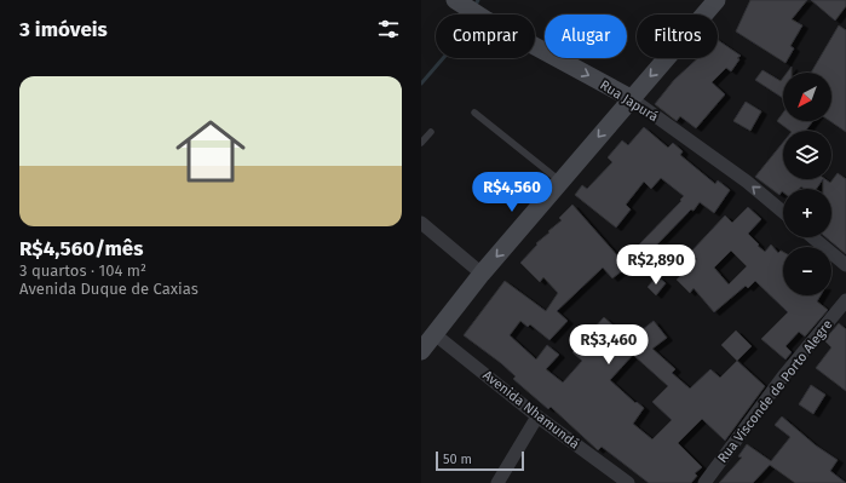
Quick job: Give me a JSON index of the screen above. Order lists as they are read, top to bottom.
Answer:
{
  "streets": {
    "street": ["Rua Japurá", "Rua Visconde de Porto Alegre", "Avenida Nhamundá"]
  },
  "scale_bar": "50 m",
  "north": "bottom left",
  "page": {
    "heading": "3 imóveis",
    "chip": ["Comprar", "Alugar", "Filtros"],
    "list": [
      {
        "name": "R$4,560/mês",
        "note": "3 quartos · 104 m² · Avenida Duque de Caxias"
      }
    ],
    "map_buttons": ["+", "−"],
    "price": ["R$4,560", "R$2,890", "R$3,460"],
    "scale": "50 m"
  }
}
